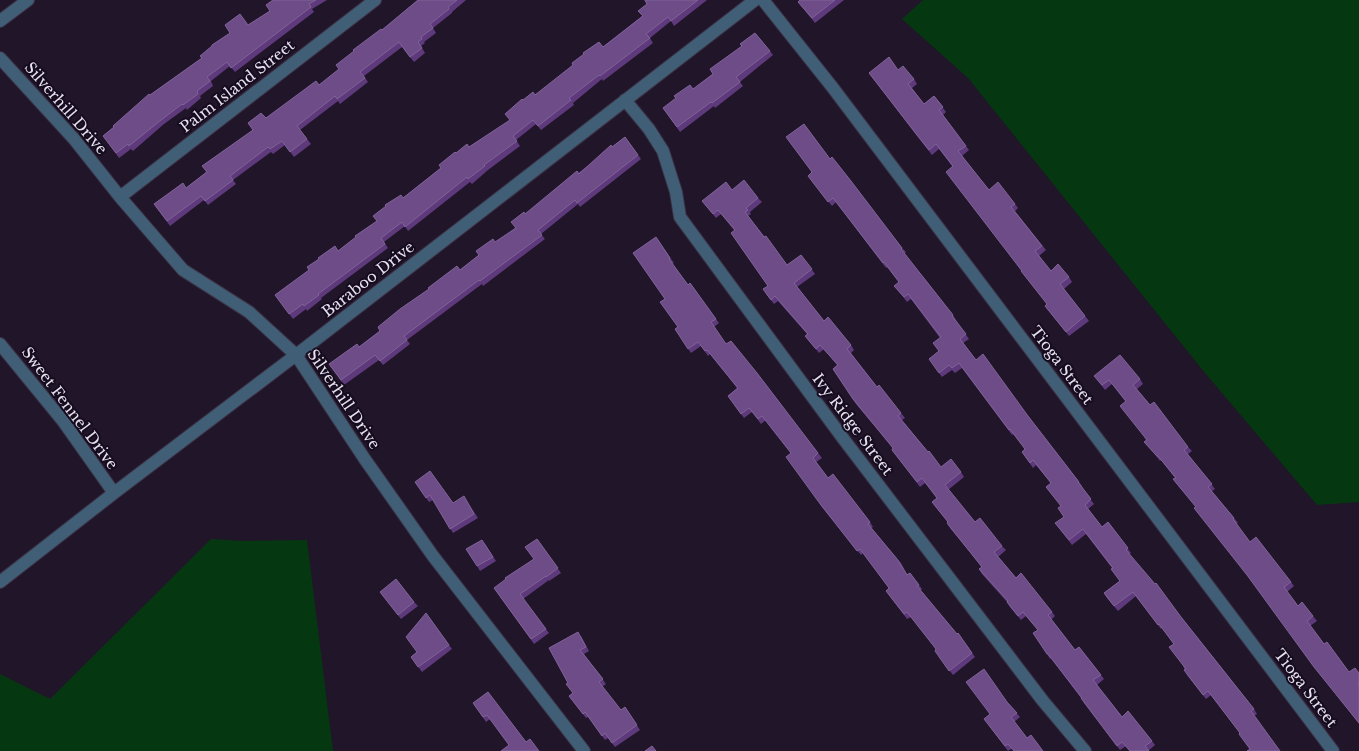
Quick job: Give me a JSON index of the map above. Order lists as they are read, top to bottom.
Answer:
{
  "streets": {
    "street": [
      "Palm Island Street",
      "Silverhill Drive",
      "Baraboo Drive",
      "Tioga Street",
      "Sweet Fennel Drive",
      "Ivy Ridge Street"
    ]
  },
  "crossings": [
    ["Palm Island Street", "Silverhill Drive"],
    ["Silverhill Drive", "Baraboo Drive"],
    ["Baraboo Drive", "Sweet Fennel Drive"],
    ["Baraboo Drive", "Ivy Ridge Street"]
  ]
}
